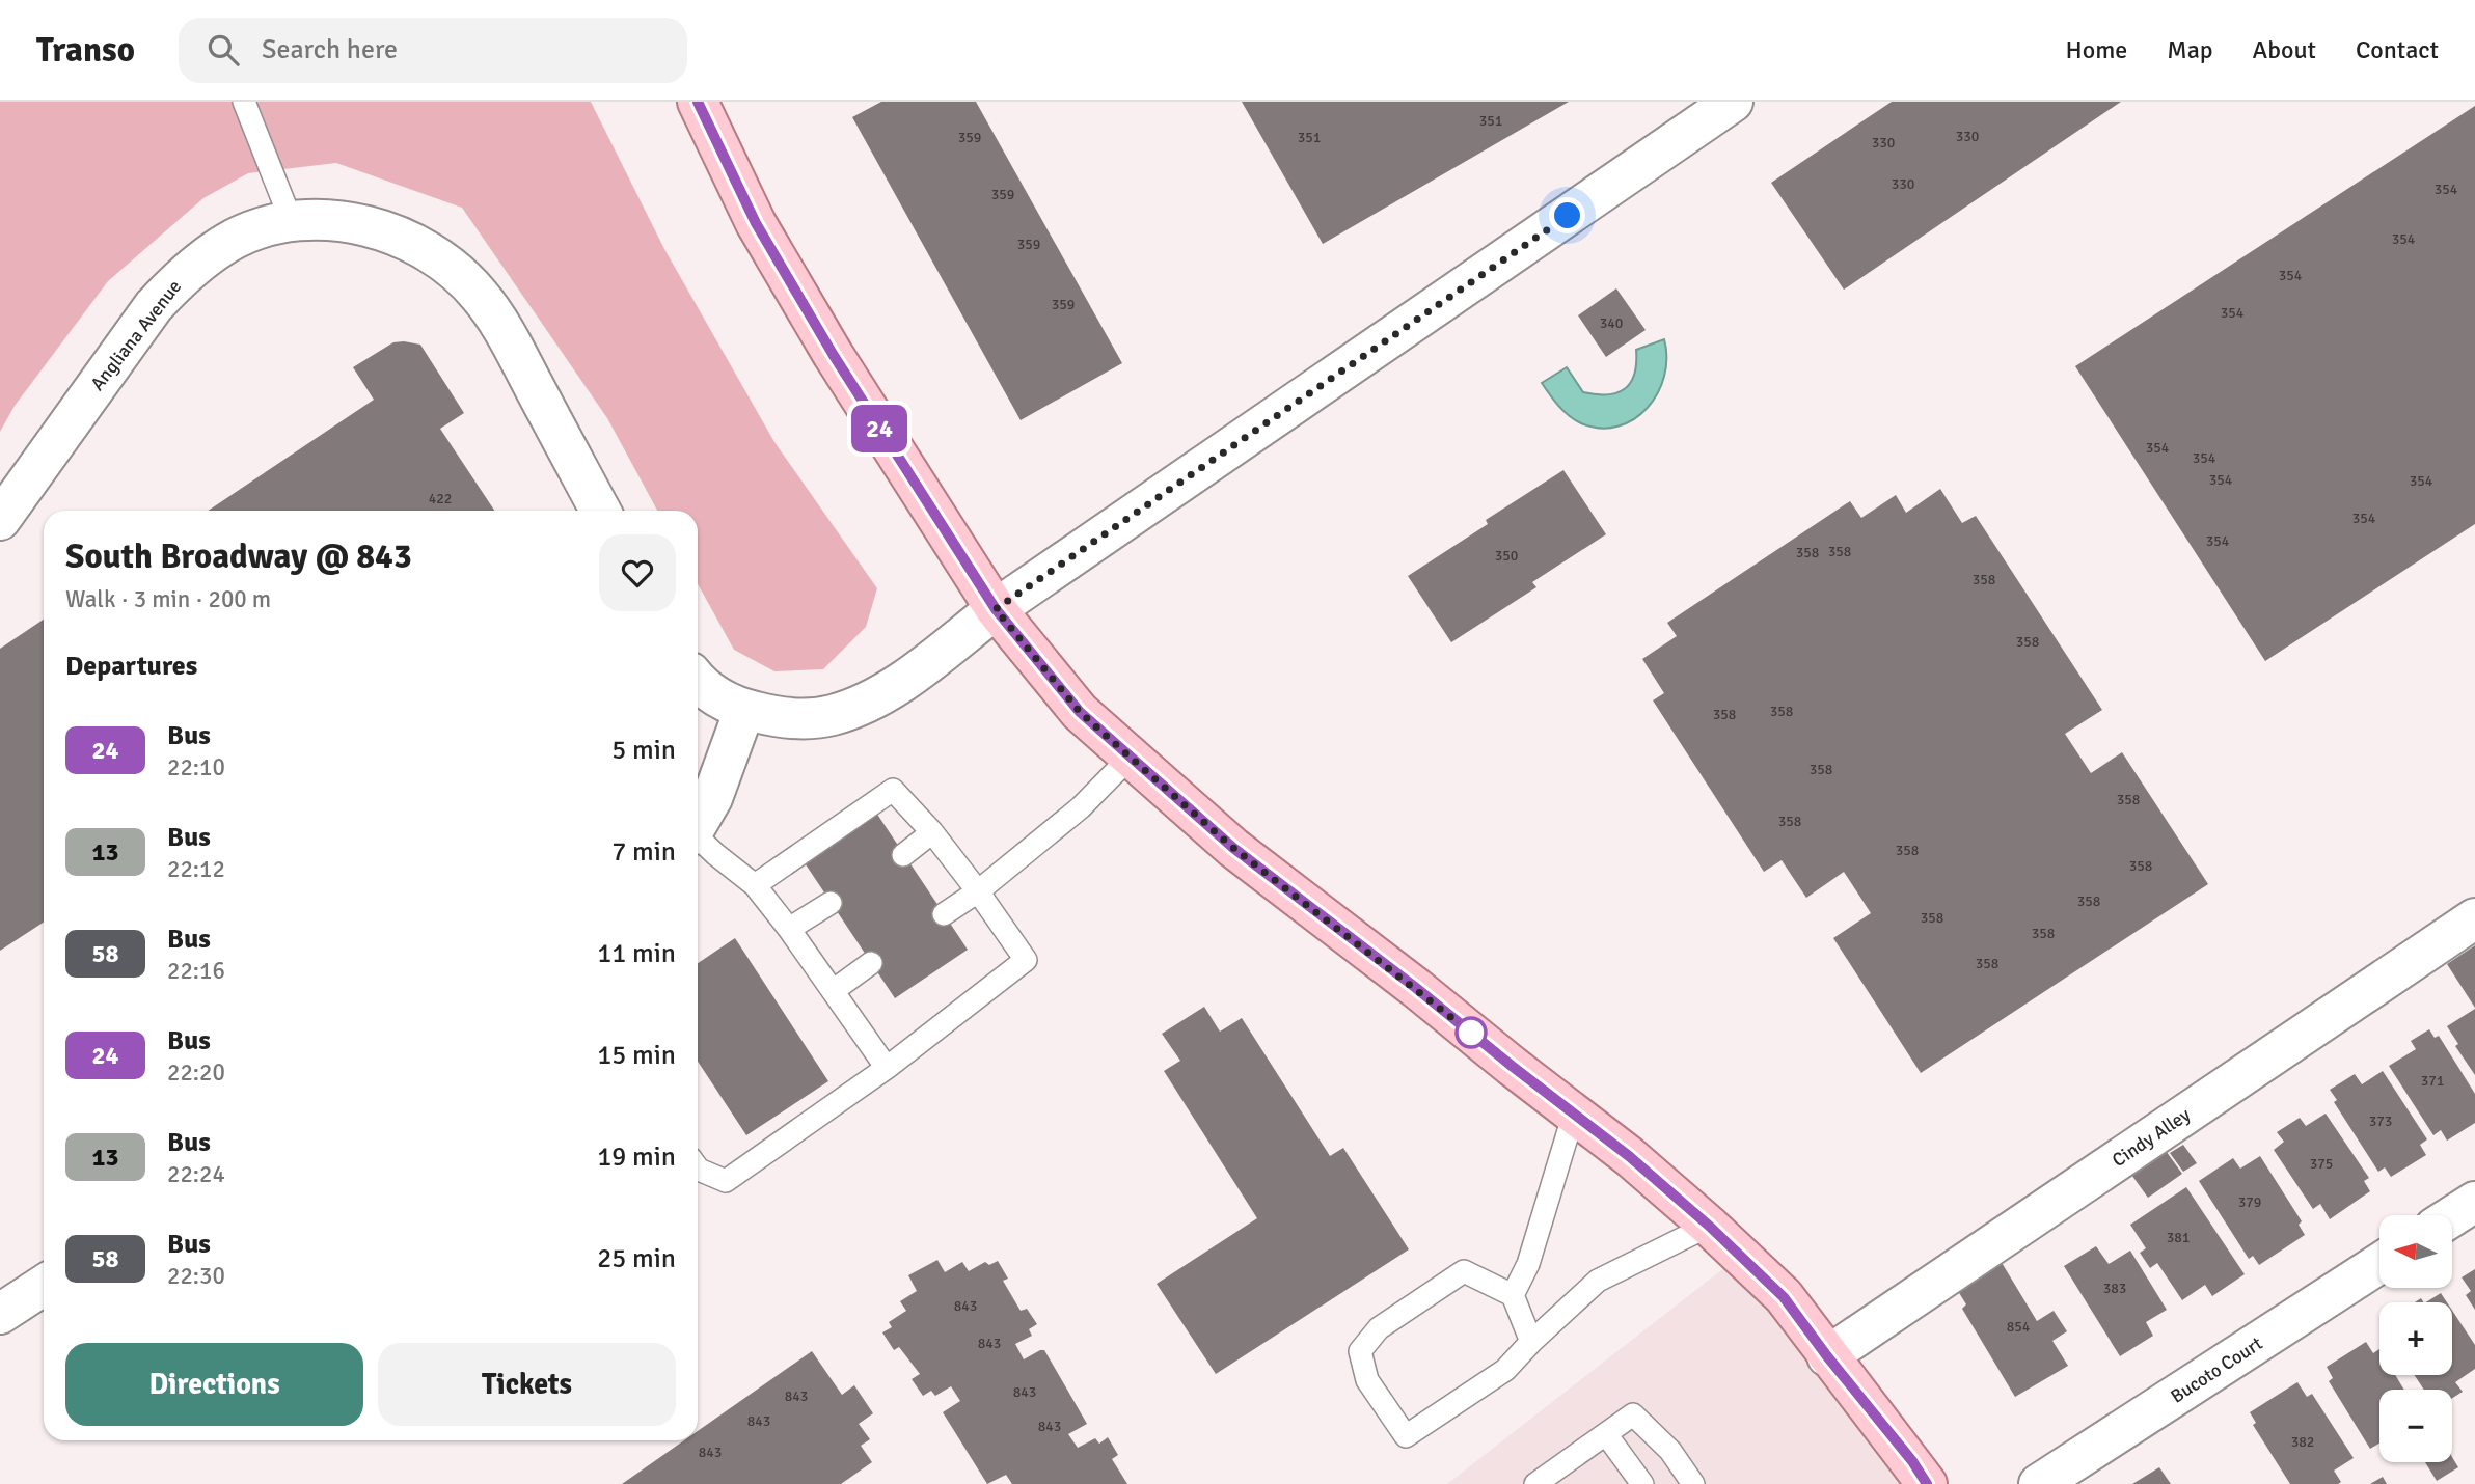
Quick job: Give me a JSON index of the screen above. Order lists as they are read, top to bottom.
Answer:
{
  "streets": {
    "street": ["Angliana Avenue", "Cindy Alley", "Bucoto Court"]
  },
  "lines": ["bus line 24"],
  "house_numbers": [
    "351",
    "330",
    "359",
    "351",
    "330",
    "330",
    "354",
    "359",
    "354",
    "359",
    "354",
    "359",
    "354",
    "340",
    "354",
    "354",
    "354",
    "354",
    "422",
    "354",
    "354",
    "358",
    "358",
    "350",
    "358",
    "358",
    "358",
    "358",
    "358",
    "358",
    "358",
    "358",
    "358",
    "358",
    "358",
    "358",
    "358",
    "371",
    "373",
    "375",
    "379",
    "381",
    "383",
    "843",
    "854",
    "843",
    "843",
    "843",
    "843",
    "843",
    "382",
    "843"
  ],
  "north": "left",
  "page": {
    "header": "Transo",
    "search": "Search here",
    "nav": [
      "Home",
      "Map",
      "About",
      "Contact"
    ],
    "on_map": "24",
    "heading": [
      ["South Broadway @ 843", "Walk · 3 min · 200 m"],
      "Departures"
    ],
    "list": [
      {
        "mark": "24",
        "name": "Bus",
        "note": "22:10",
        "value": "5 min"
      },
      {
        "mark": "13",
        "name": "Bus",
        "note": "22:12",
        "value": "7 min"
      },
      {
        "mark": "58",
        "name": "Bus",
        "note": "22:16",
        "value": "11 min"
      },
      {
        "mark": "24",
        "name": "Bus",
        "note": "22:20",
        "value": "15 min"
      },
      {
        "mark": "13",
        "name": "Bus",
        "note": "22:24",
        "value": "19 min"
      },
      {
        "mark": "58",
        "name": "Bus",
        "note": "22:30",
        "value": "25 min"
      }
    ],
    "map_buttons": ["+", "−"],
    "buttons": ["Directions", "Tickets"]
  }
}
